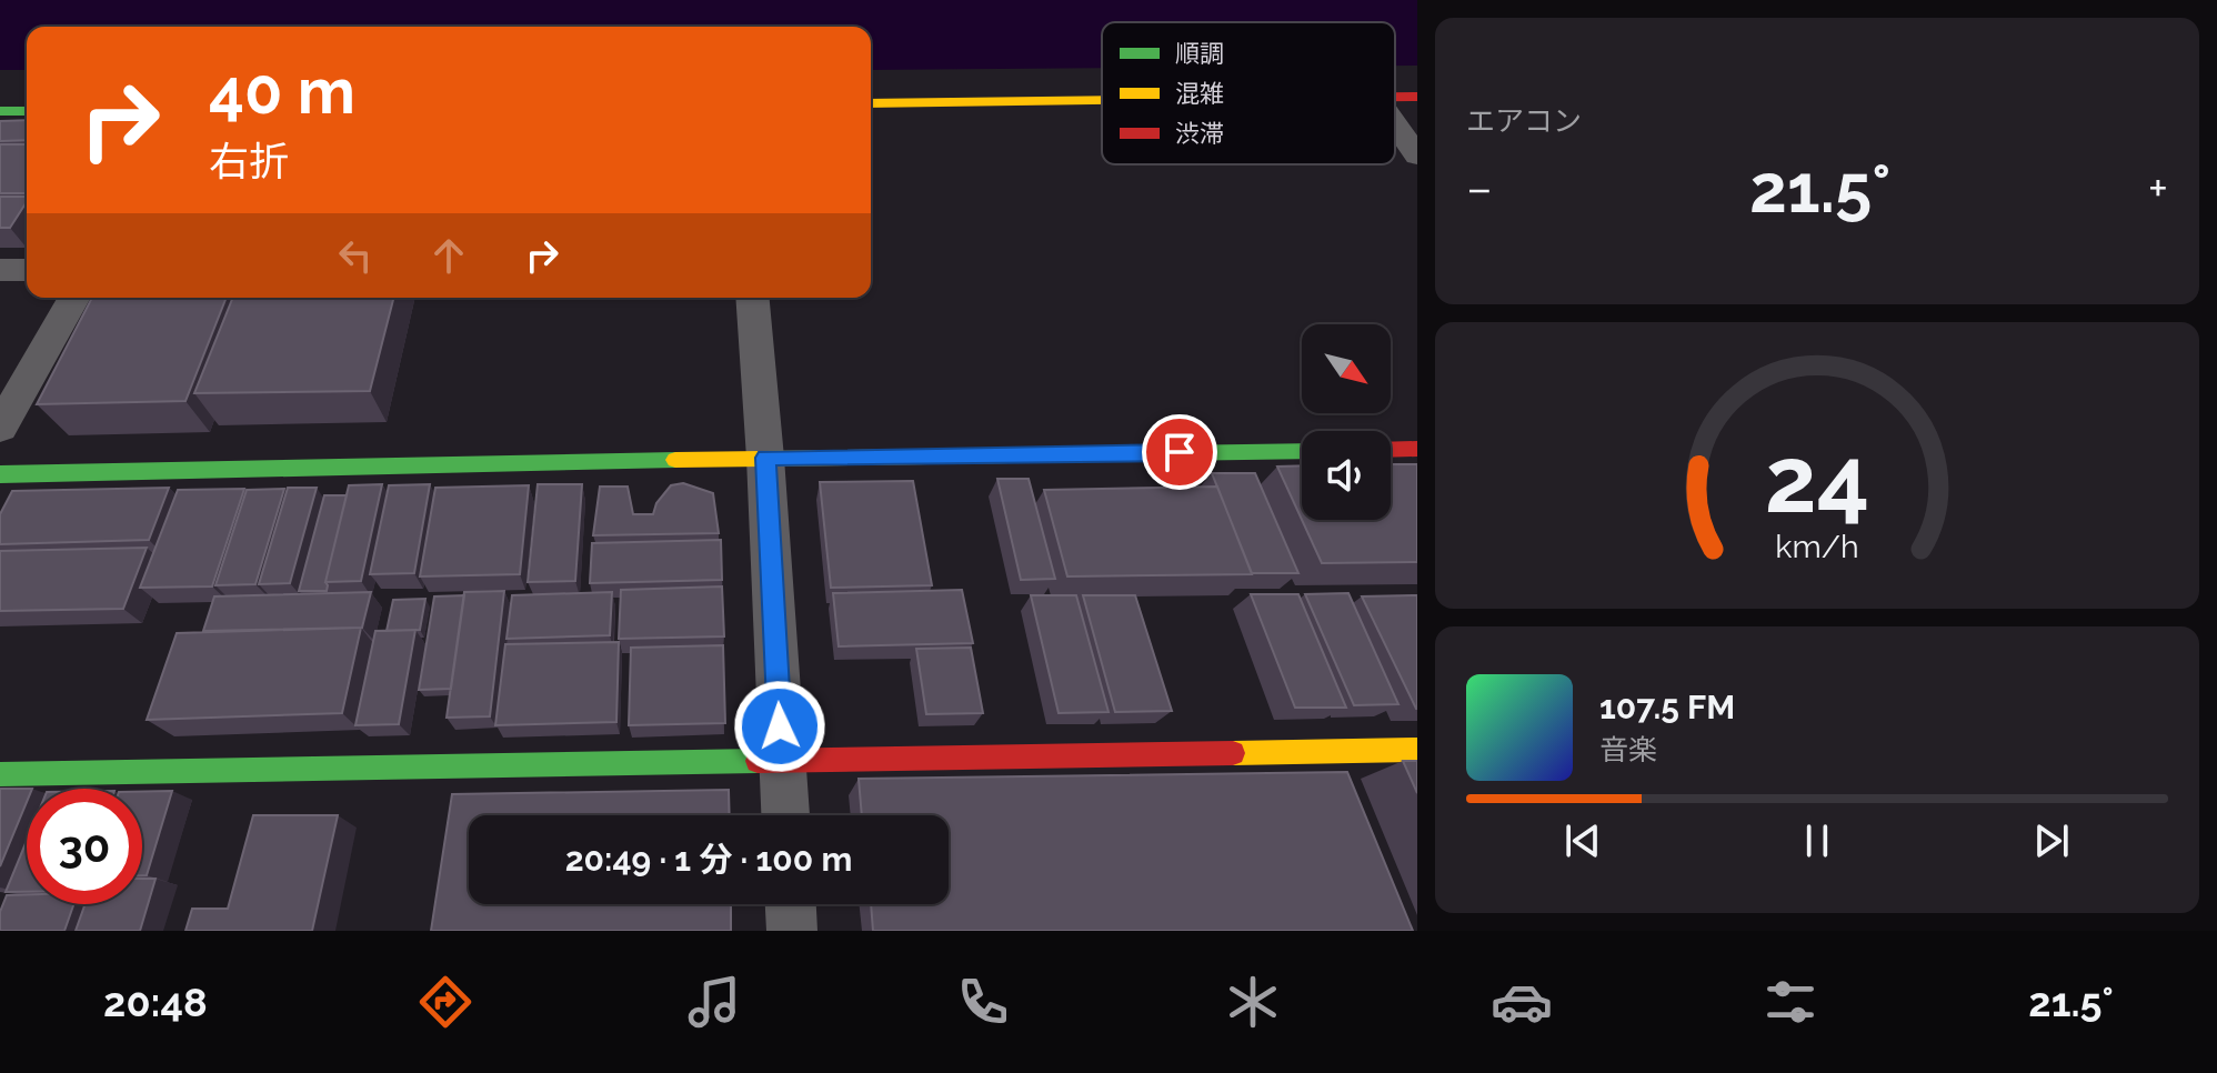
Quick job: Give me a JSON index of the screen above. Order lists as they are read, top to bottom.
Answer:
{
  "legend": ["順調", "混雑", "渋滞"],
  "north": "bottom right",
  "page": {
    "tile": "エアコン",
    "turn": ["40 m", "右折"],
    "heat": ["−", "21.5°", "+"],
    "song": ["107.5 FM", "音楽"],
    "limit": "30",
    "trip": "20:49 · 1 分 · 100 m",
    "tabs": ["20:48", "21.5°"],
    "gauge": ["24", "km/h"]
  }
}
